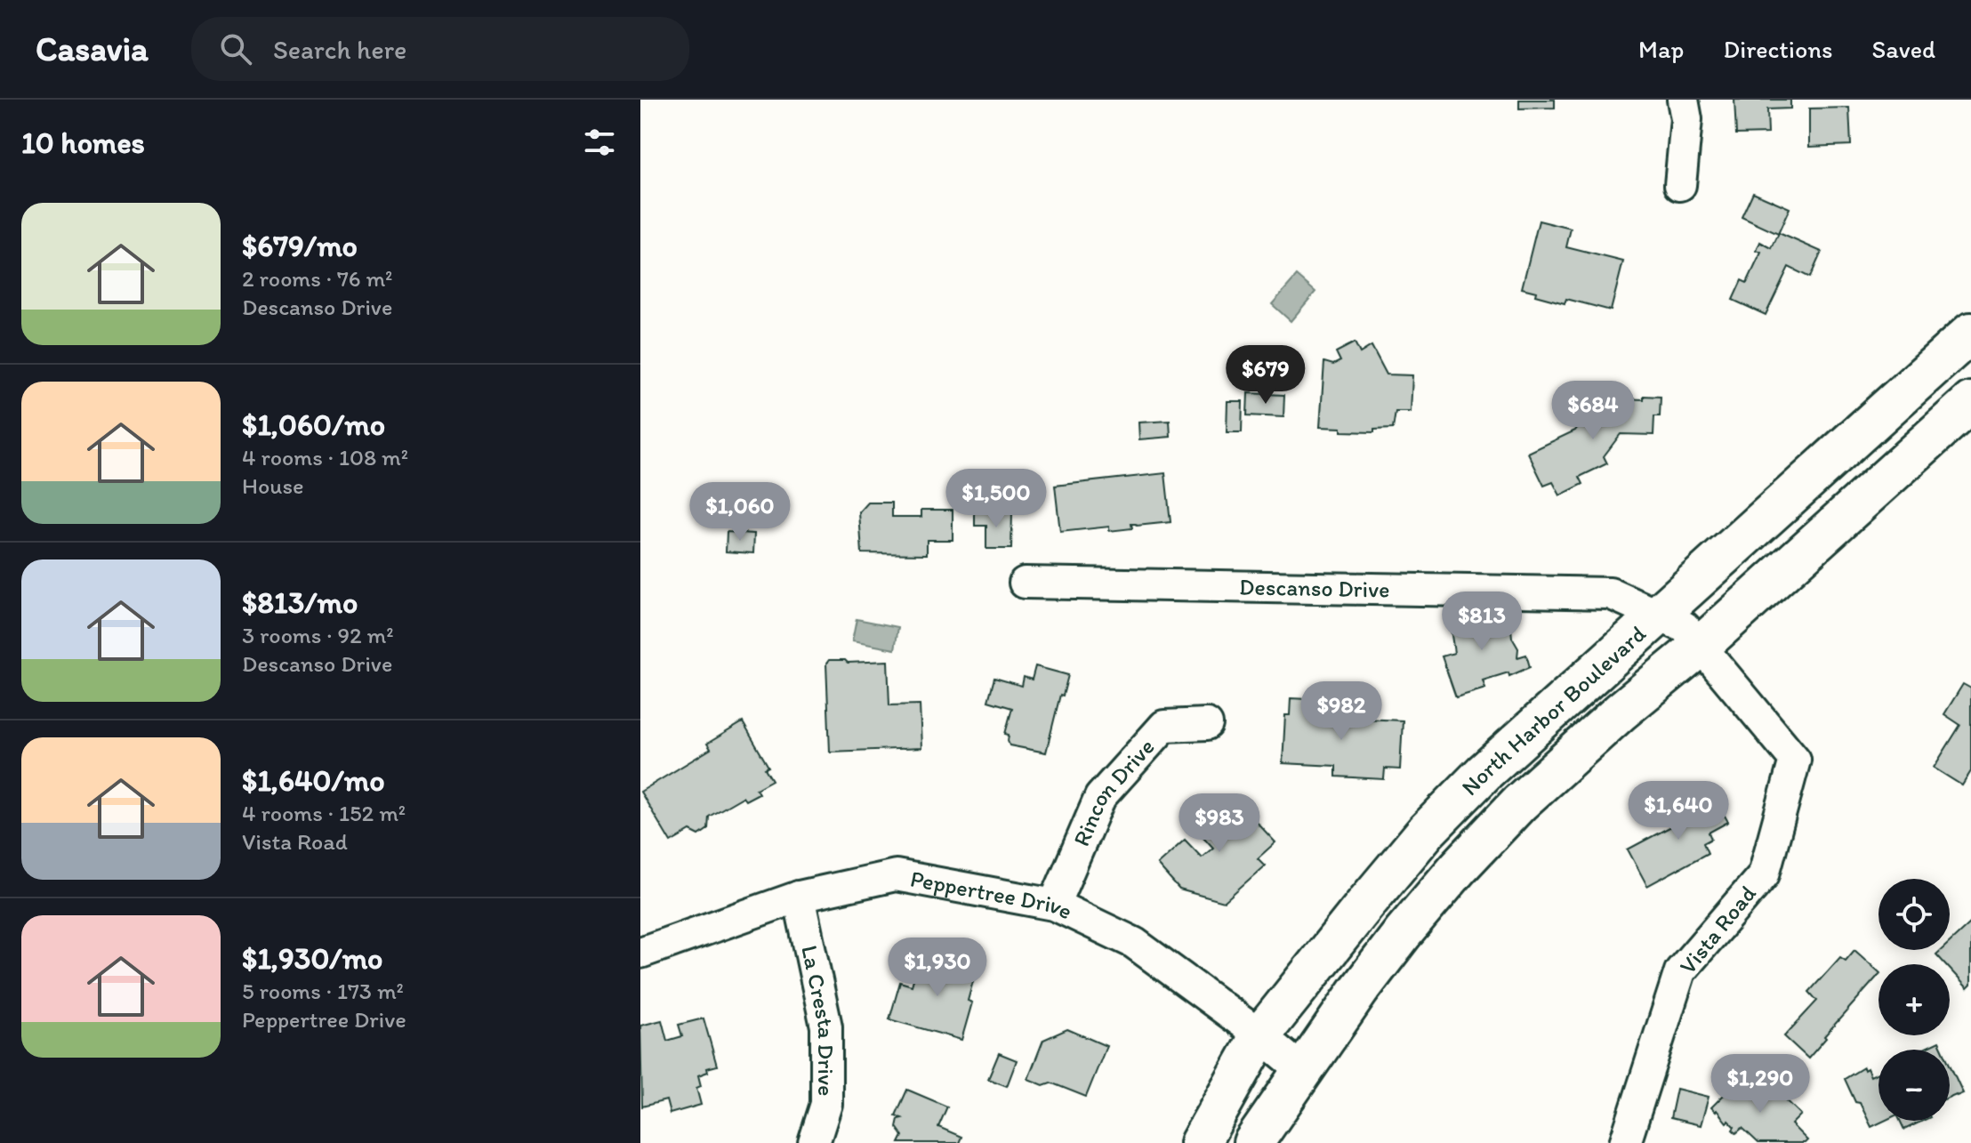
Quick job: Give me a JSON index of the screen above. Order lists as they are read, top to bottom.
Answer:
{
  "streets": {
    "main road": ["North Harbor Boulevard"],
    "street": [
      "Descanso Drive",
      "Rincon Drive",
      "Peppertree Drive",
      "Vista Road",
      "La Cresta Drive"
    ]
  },
  "crossings": [
    ["Descanso Drive", "North Harbor Boulevard"],
    ["Descanso Drive", "Vista Road"],
    ["North Harbor Boulevard", "Peppertree Drive"],
    ["North Harbor Boulevard", "Vista Road"],
    ["Rincon Drive", "Peppertree Drive"],
    ["Peppertree Drive", "La Cresta Drive"]
  ],
  "page": {
    "header": "Casavia",
    "search": "Search here",
    "nav": ["Map", "Directions", "Saved"],
    "heading": "10 homes",
    "list": [
      {
        "name": "$679/mo",
        "note": "2 rooms · 76 m² · Descanso Drive"
      },
      {
        "name": "$1,060/mo",
        "note": "4 rooms · 108 m² · House"
      },
      {
        "name": "$813/mo",
        "note": "3 rooms · 92 m² · Descanso Drive"
      },
      {
        "name": "$1,640/mo",
        "note": "4 rooms · 152 m² · Vista Road"
      },
      {
        "name": "$1,930/mo",
        "note": "5 rooms · 173 m² · Peppertree Drive"
      }
    ],
    "price": [
      "$679",
      "$684",
      "$1,500",
      "$1,060",
      "$813",
      "$982",
      "$1,640",
      "$983",
      "$1,930",
      "$1,290"
    ],
    "map_buttons": ["+", "−"]
  }
}
